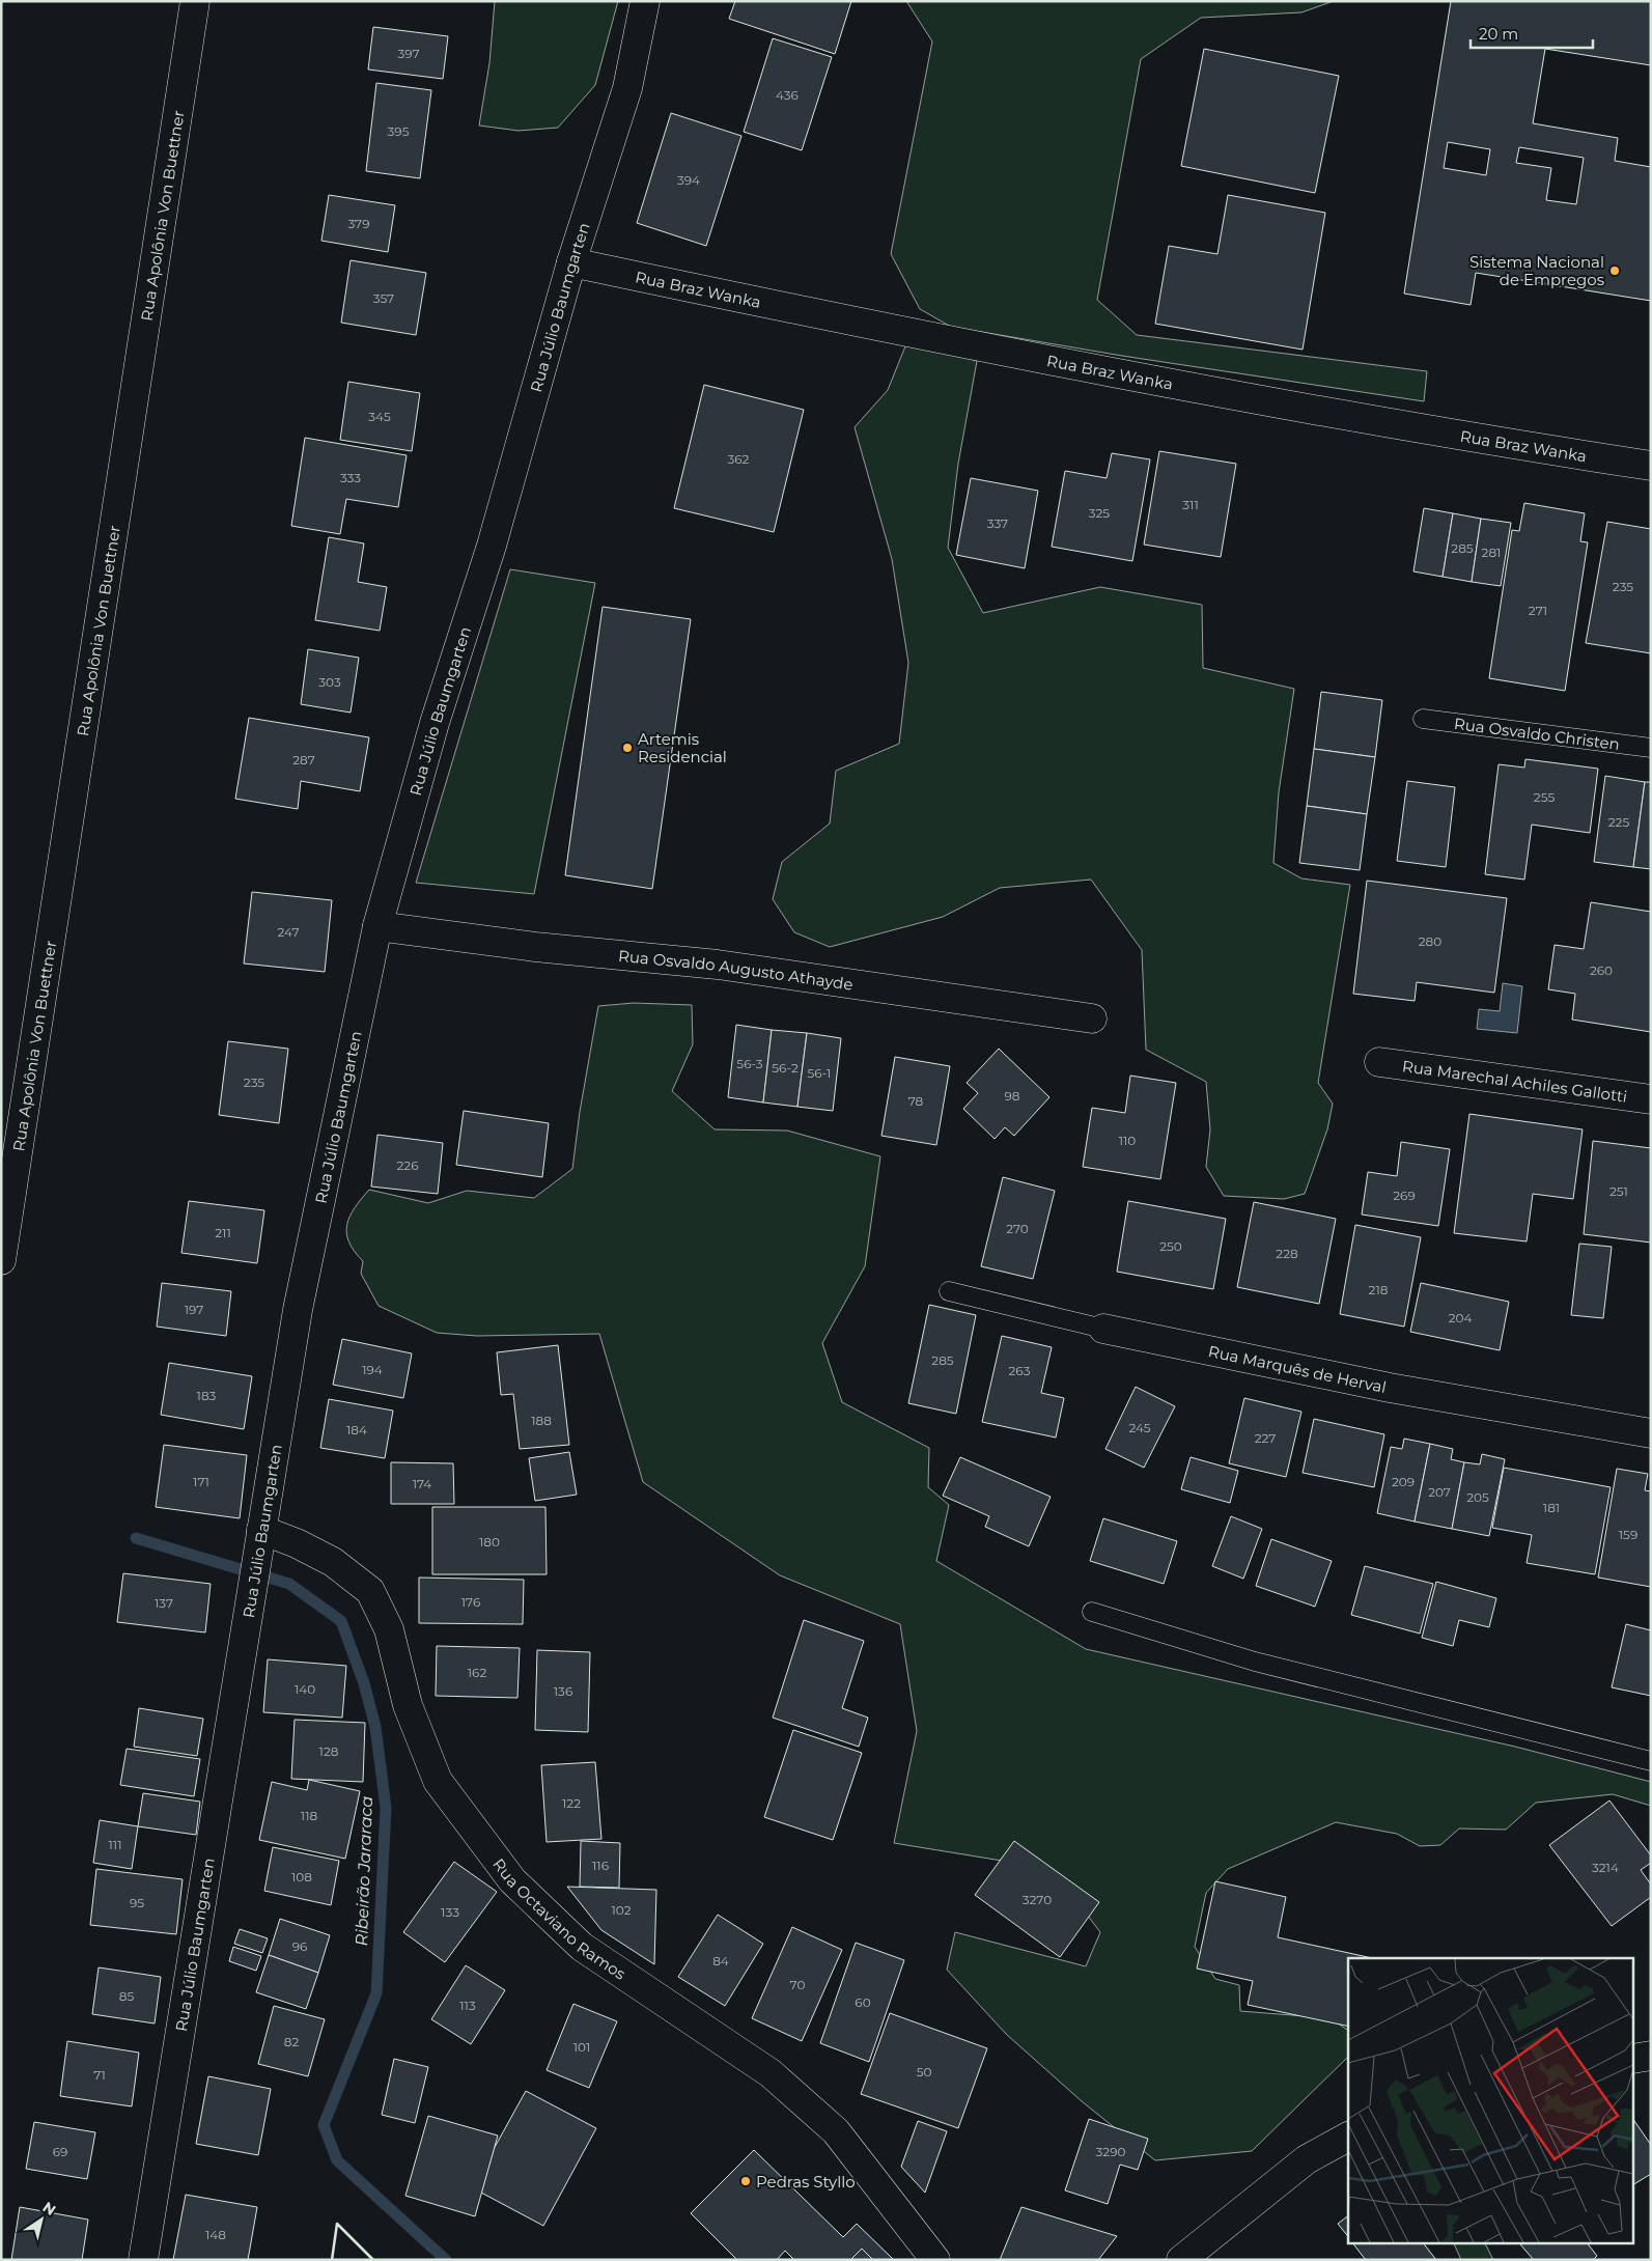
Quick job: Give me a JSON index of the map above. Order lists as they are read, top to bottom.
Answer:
{
  "streets": {
    "street": [
      "Rua Apolônia Von Buettner",
      "Rua Braz Wanka",
      "Rua Júlio Baumgarten",
      "Rua Osvaldo Augusto Athayde",
      "Rua Marechal Achiles Gallotti",
      "Rua Marquês de Herval",
      "Rua Octaviano Ramos"
    ],
    "lane": ["Rua Osvaldo Christen"]
  },
  "crossings": [
    ["Rua Braz Wanka", "Rua Júlio Baumgarten"],
    ["Rua Júlio Baumgarten", "Rua Osvaldo Augusto Athayde"],
    ["Rua Júlio Baumgarten", "Rua Octaviano Ramos"]
  ],
  "water": ["Ribeirão Jararaca"],
  "places": ["Sistema Nacional de Empregos", "Artemis Residencial", "Pedras Styllo"],
  "house_numbers": [
    "397",
    "436",
    "395",
    "394",
    "379",
    "357",
    "345",
    "362",
    "333",
    "311",
    "325",
    "337",
    "285",
    "281",
    "235",
    "271",
    "303",
    "287",
    "255",
    "225",
    "247",
    "280",
    "260",
    "56-3",
    "56-2",
    "56-1",
    "235",
    "98",
    "78",
    "110",
    "226",
    "251",
    "269",
    "270",
    "211",
    "250",
    "228",
    "218",
    "197",
    "204",
    "285",
    "194",
    "263",
    "183",
    "188",
    "245",
    "184",
    "227",
    "171",
    "209",
    "174",
    "207",
    "205",
    "181",
    "159",
    "180",
    "176",
    "137",
    "162",
    "140",
    "136",
    "128",
    "122",
    "118",
    "111",
    "116",
    "3214",
    "108",
    "3270",
    "95",
    "102",
    "133",
    "96",
    "84",
    "70",
    "85",
    "60",
    "113",
    "82",
    "101",
    "50",
    "71",
    "69",
    "3290",
    "148"
  ],
  "scale_bar": "20 m",
  "north": "top right"
}
